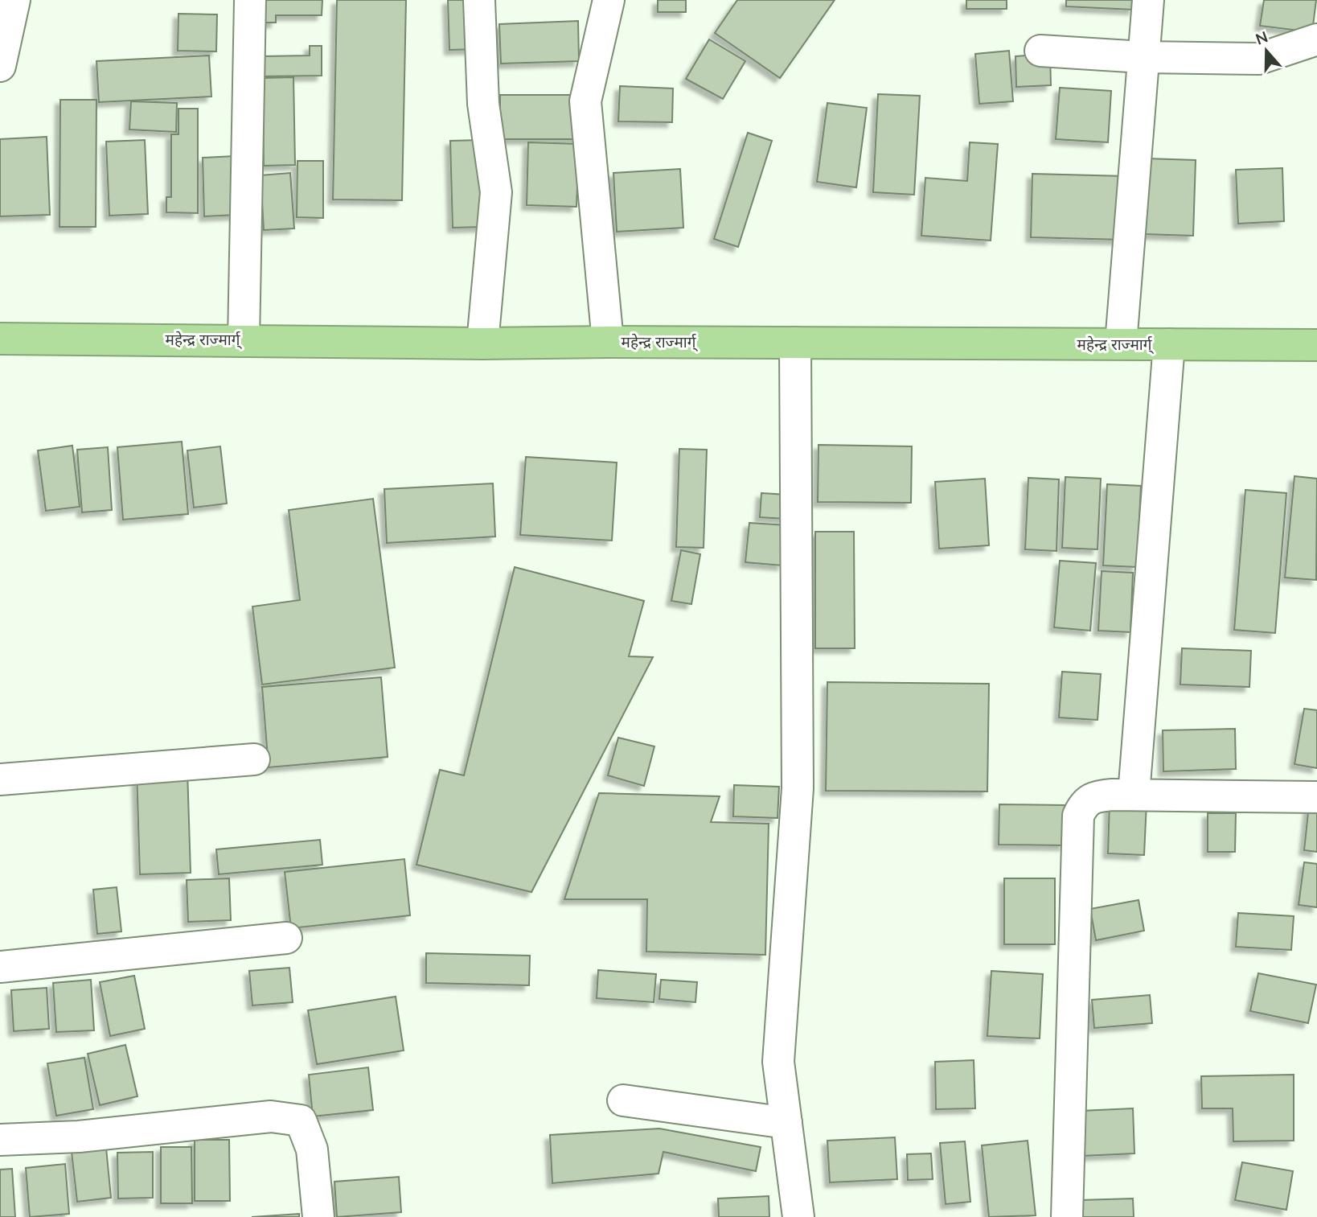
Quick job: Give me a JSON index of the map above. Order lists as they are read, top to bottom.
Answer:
{
  "streets": {
    "highway": ["महेन्द्र राज्मार्ग्"]
  },
  "north": "top"
}
